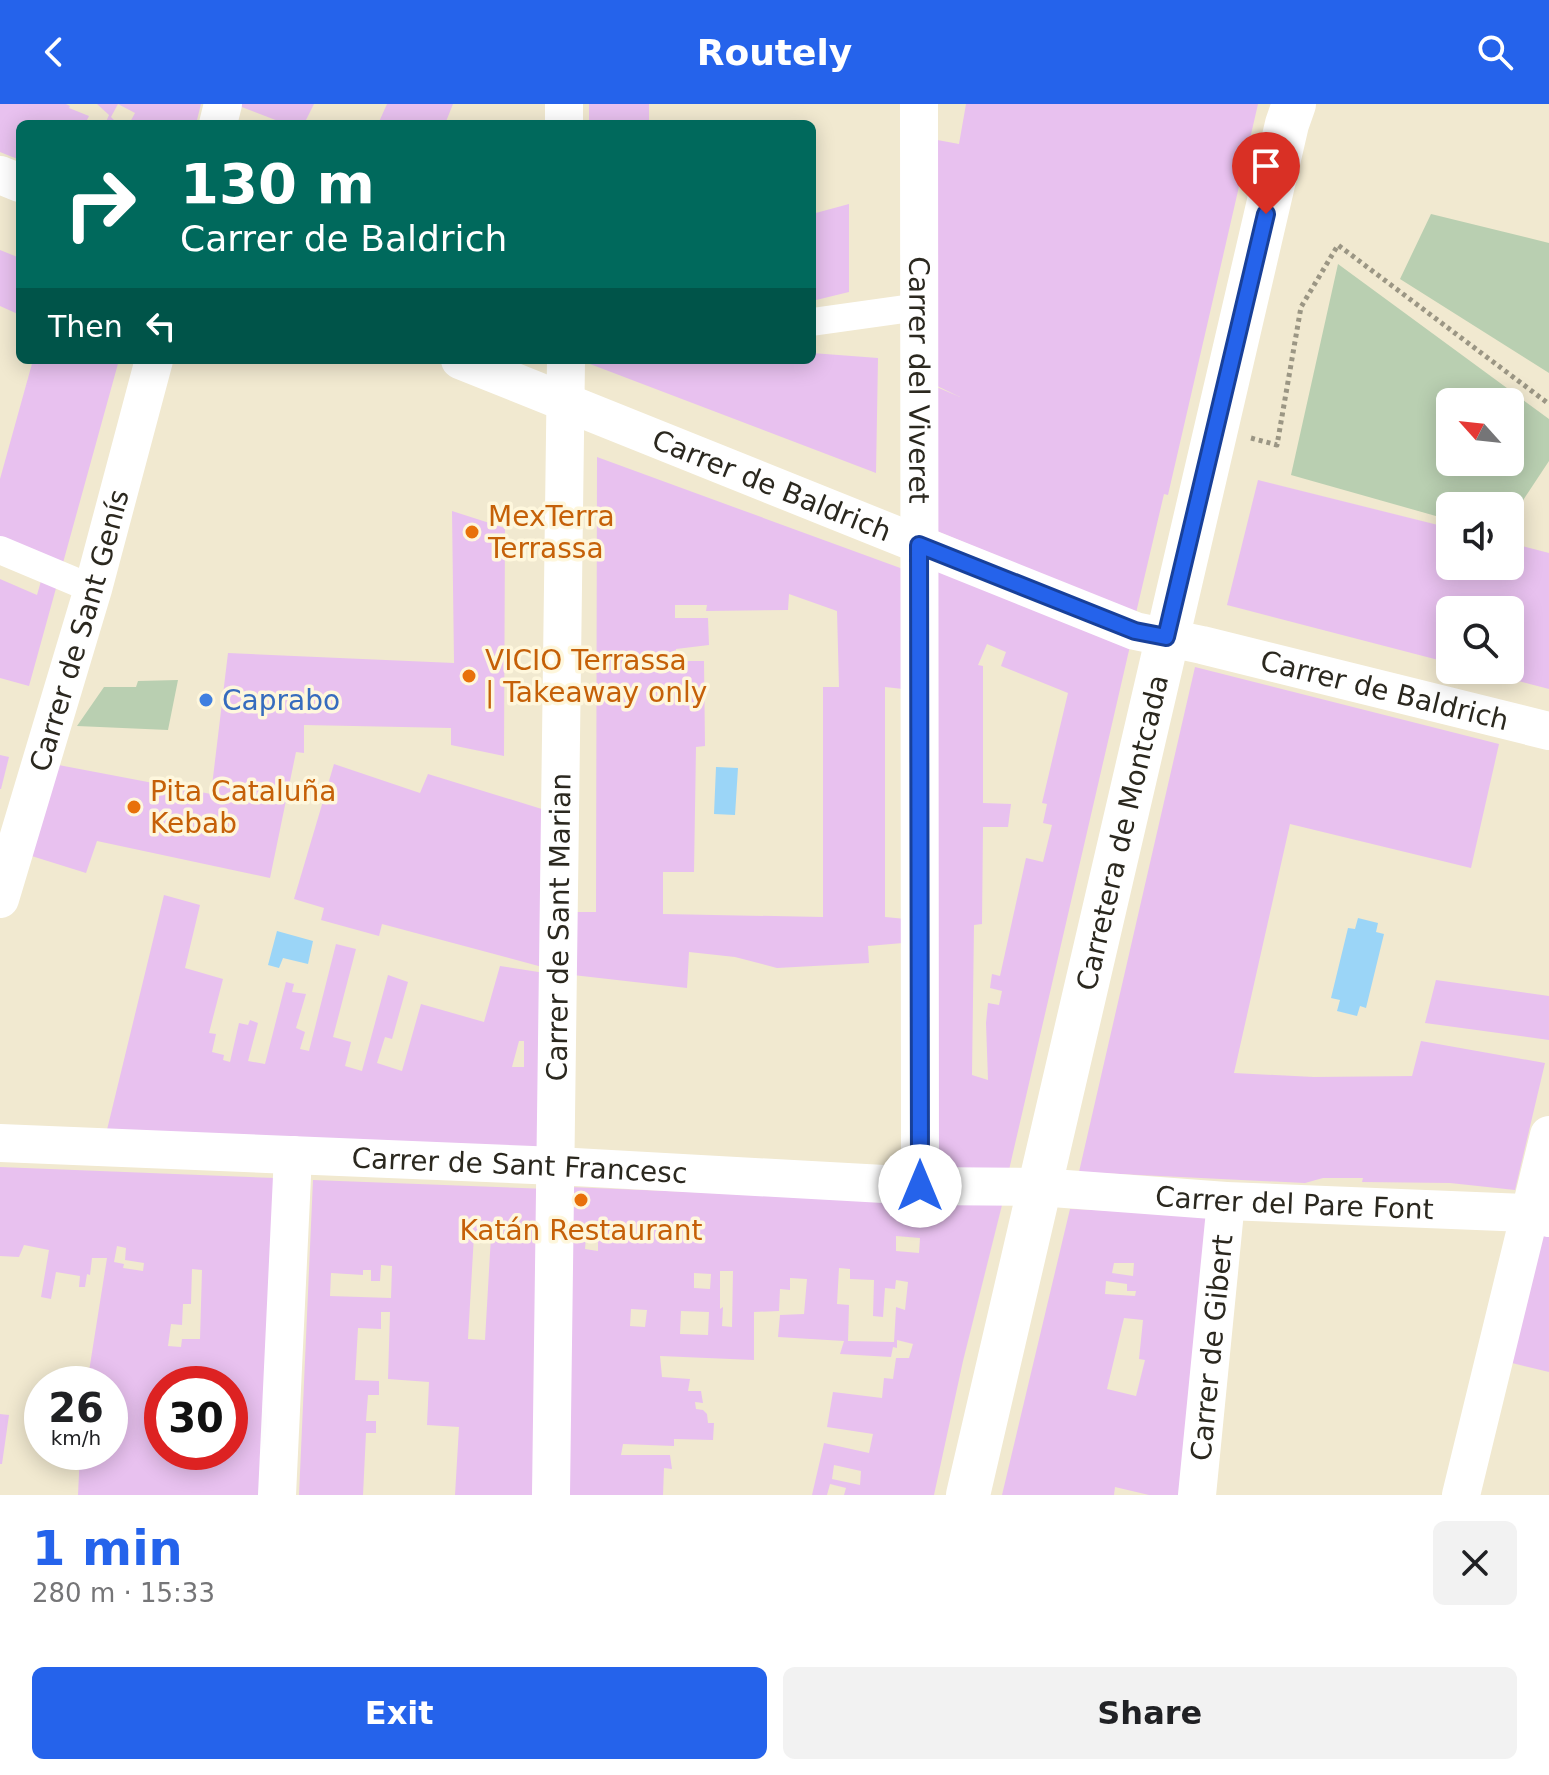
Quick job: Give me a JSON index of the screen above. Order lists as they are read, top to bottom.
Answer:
{
  "streets": {
    "street": [
      "Carrer del Viveret",
      "Carrer de Baldrich",
      "Carrer de Sant Genís",
      "Carretera de Montcada",
      "Carrer de Sant Marian",
      "Carrer de Sant Francesc",
      "Carrer del Pare Font",
      "Carrer de Gibert"
    ]
  },
  "crossings": [
    ["Carrer del Viveret", "Carrer de Baldrich"],
    ["Carrer del Viveret", "Carrer de Sant Francesc"],
    ["Carrer de Baldrich", "Carretera de Montcada"],
    ["Carrer de Baldrich", "Carrer de Sant Marian"],
    ["Carretera de Montcada", "Carrer de Sant Francesc"],
    ["Carretera de Montcada", "Carrer del Pare Font"],
    ["Carrer de Sant Marian", "Carrer de Sant Francesc"],
    ["Carrer de Sant Francesc", "Carrer del Pare Font"],
    ["Carrer del Pare Font", "Carrer de Gibert"]
  ],
  "places": [
    "MexTerra Terrassa",
    "VICIO Terrassa | Takeaway only",
    "Caprabo",
    "Pita Cataluña Kebab",
    "Katán Restaurant"
  ],
  "north": "top left",
  "page": {
    "header": "Routely",
    "turn": ["130 m", "Carrer de Baldrich"],
    "then": "Then",
    "speed": "26 km/h",
    "limit": "30",
    "heading": ["1 min", "280 m · 15:33"],
    "buttons": ["Exit", "Share"]
  }
}
